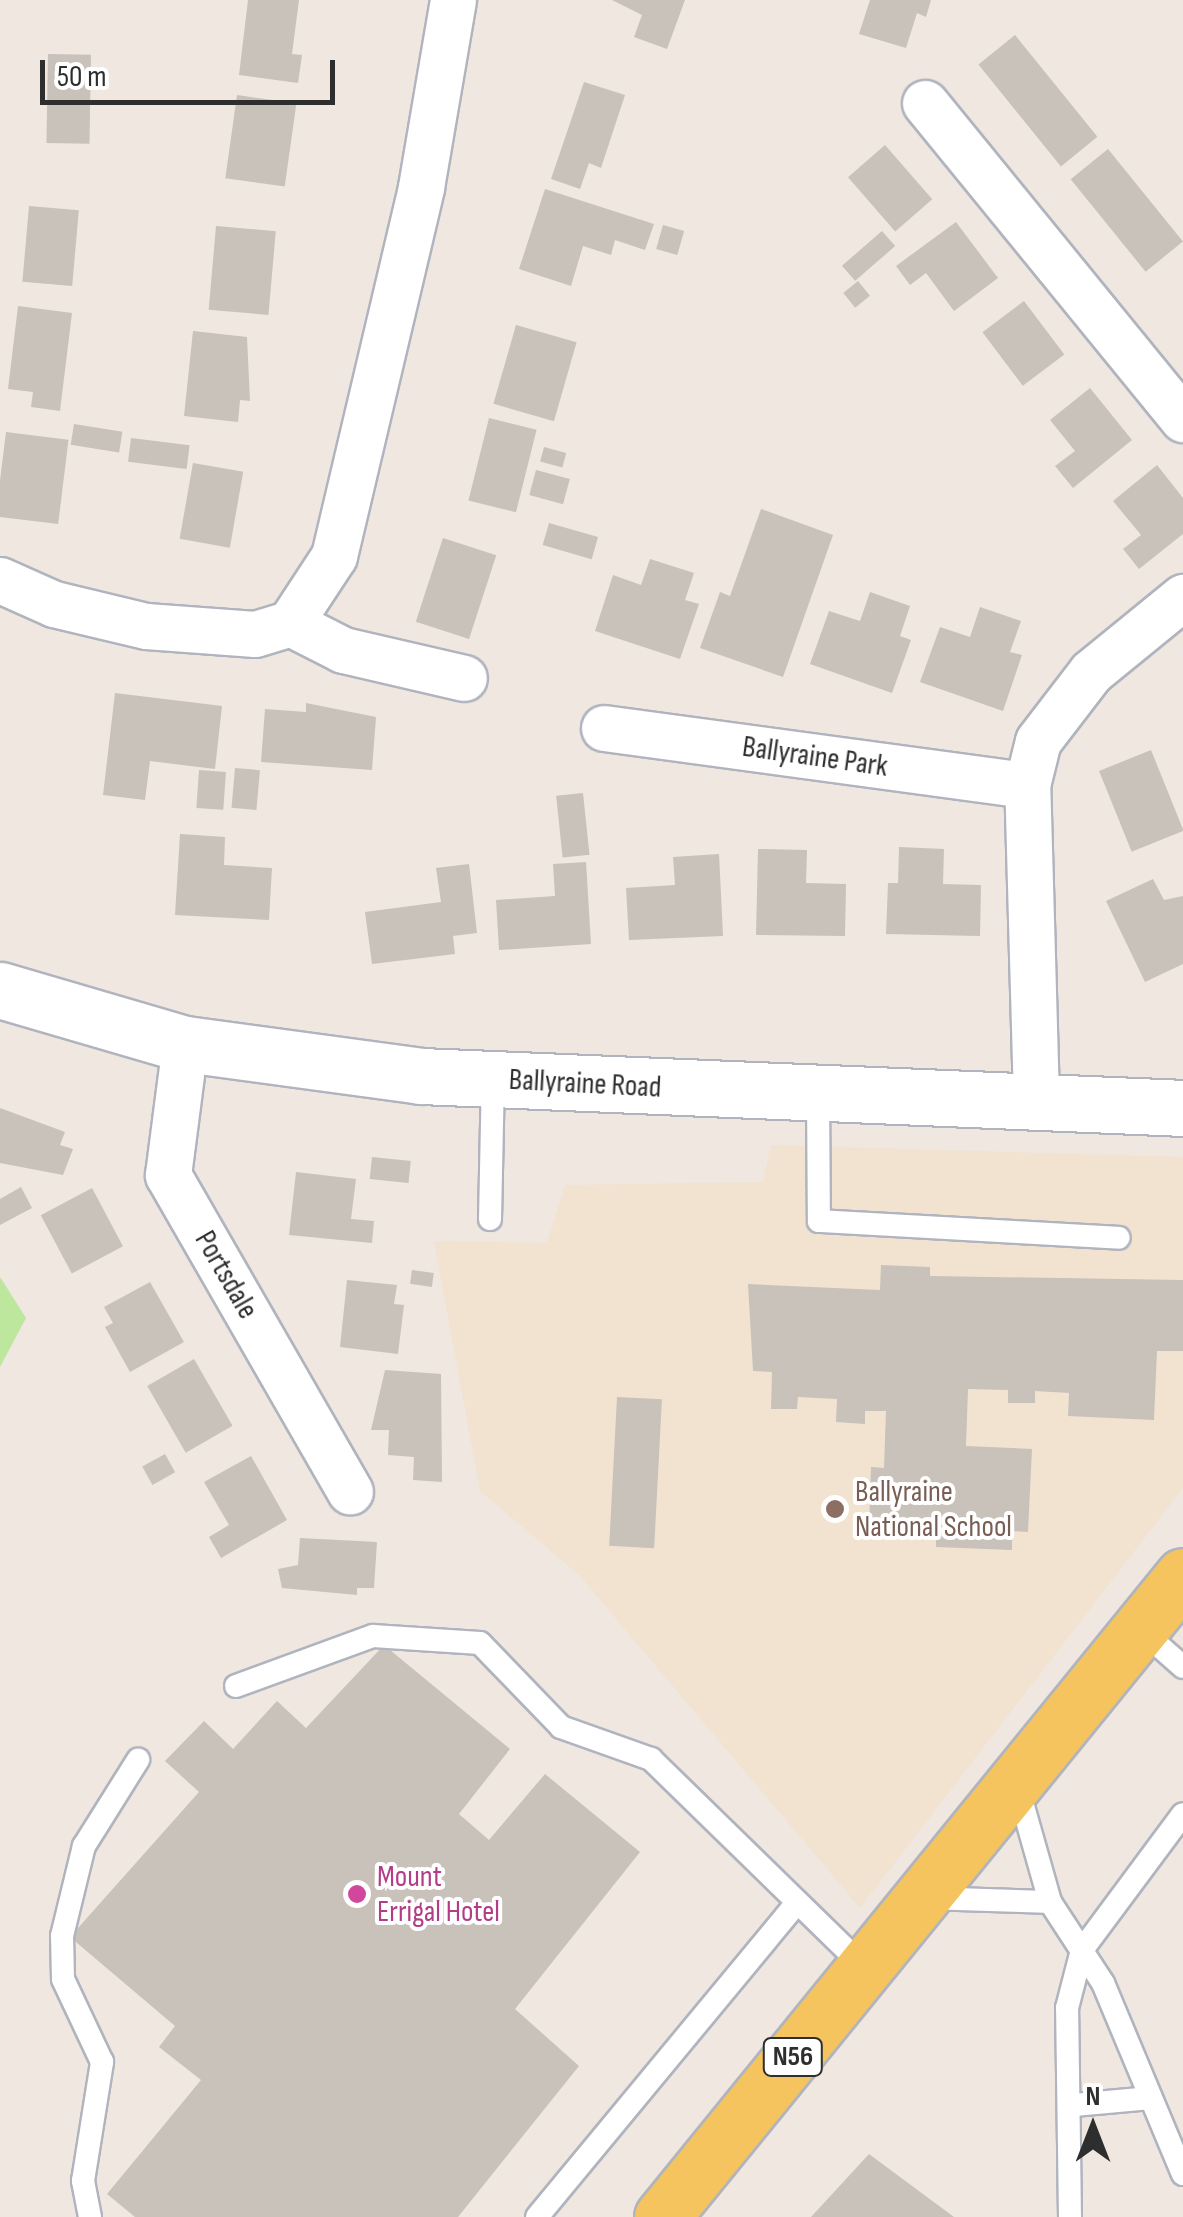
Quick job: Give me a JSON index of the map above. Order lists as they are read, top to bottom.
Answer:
{
  "streets": {
    "main road": ["Ballyraine Road", "N56"],
    "street": ["Ballyraine Park", "Portsdale"]
  },
  "crossings": [
    ["Ballyraine Road", "Portsdale"]
  ],
  "places": ["Ballyraine National School", "Mount Errigal Hotel"],
  "scale_bar": "50 m",
  "north": "top"
}
